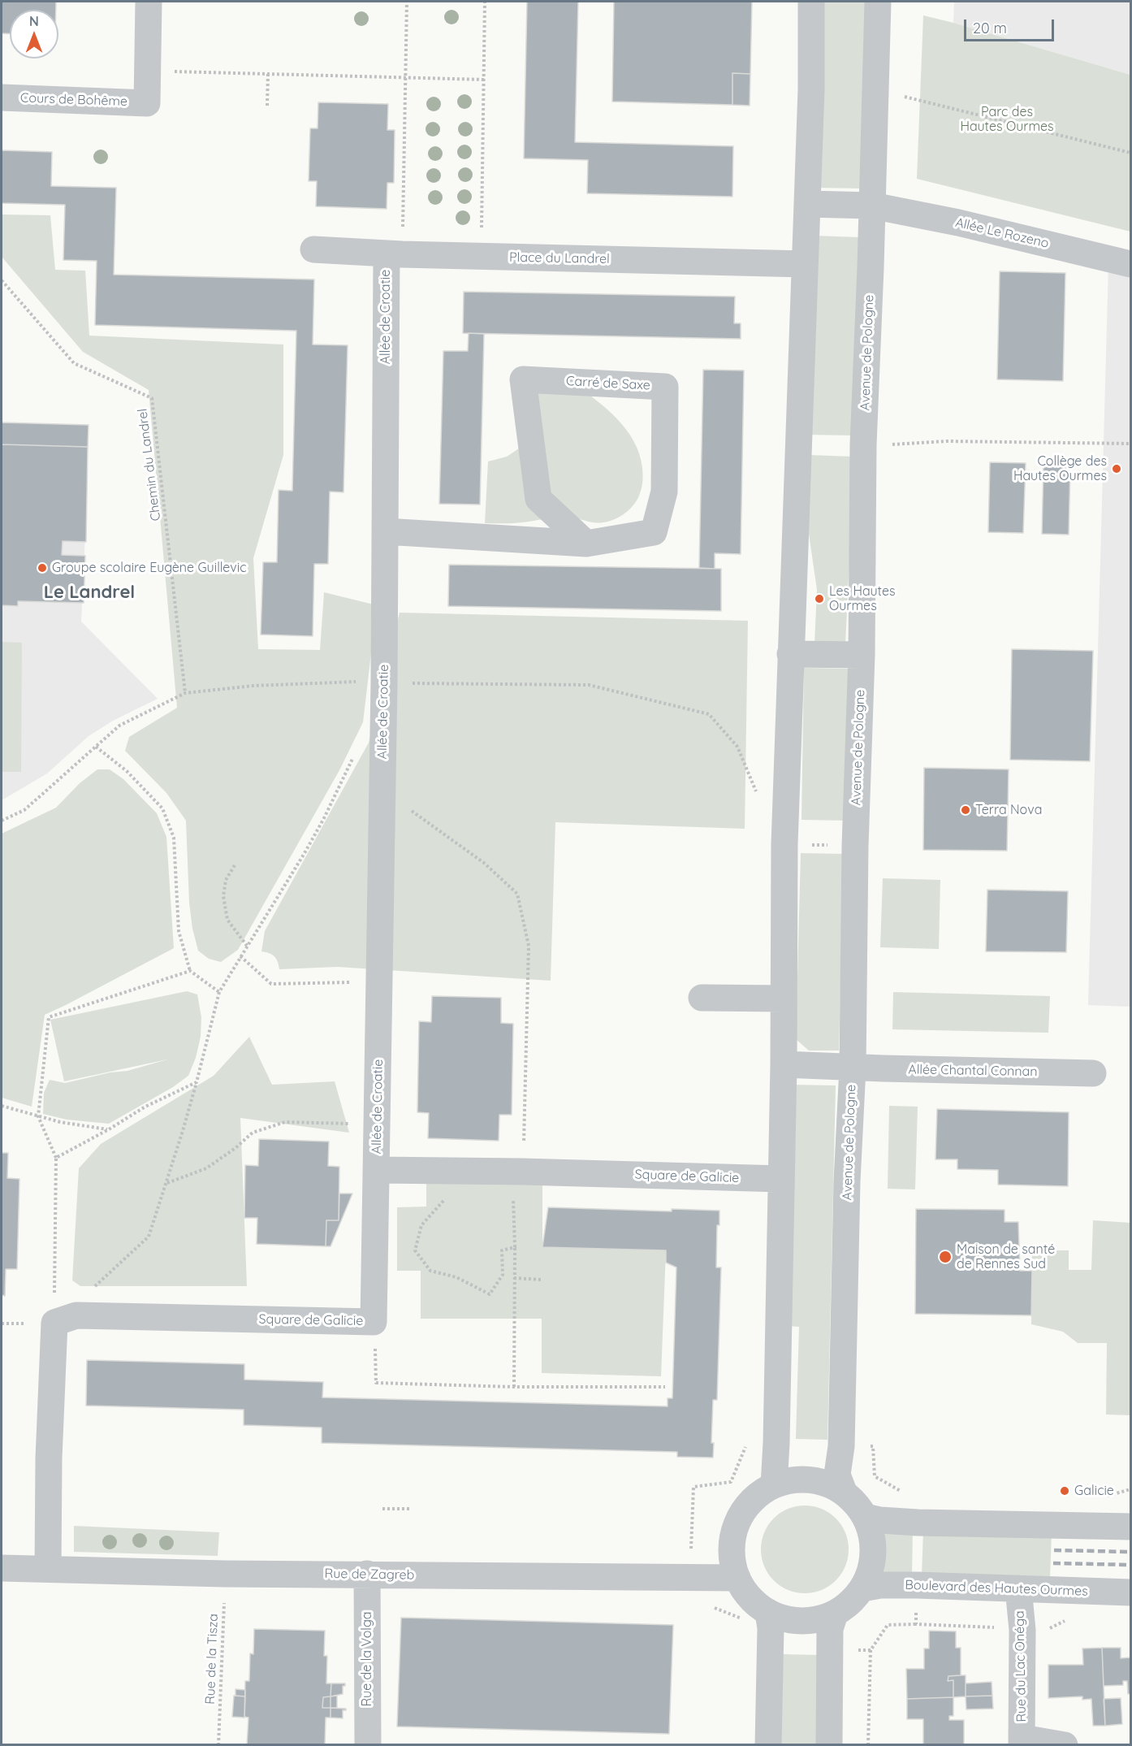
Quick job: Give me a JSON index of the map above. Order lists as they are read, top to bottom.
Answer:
{
  "streets": {
    "street": [
      "Cours de Bohême",
      "Allée Le Rozeno",
      "Place du Landrel",
      "Allée de Croatie",
      "Avenue de Pologne",
      "Carré de Saxe",
      "Allée Chantal Connan",
      "Square de Galicie",
      "Rue de Zagreb",
      "Boulevard des Hautes Ourmes",
      "Rue de la Volga",
      "Rue du Lac Onéga"
    ],
    "path": ["Chemin du Landrel", "Rue de la Tisza"]
  },
  "crossings": [
    ["Allée Le Rozeno", "Avenue de Pologne"],
    ["Place du Landrel", "Allée de Croatie"],
    ["Allée de Croatie", "Carré de Saxe"],
    ["Allée de Croatie", "Square de Galicie"],
    ["Avenue de Pologne", "Allée Chantal Connan"],
    ["Avenue de Pologne", "Rue de Zagreb"],
    ["Avenue de Pologne", "Boulevard des Hautes Ourmes"],
    ["Rue de Zagreb", "Boulevard des Hautes Ourmes"],
    ["Rue de Zagreb", "Rue de la Tisza"],
    ["Rue de Zagreb", "Rue de la Volga"],
    ["Boulevard des Hautes Ourmes", "Rue du Lac Onéga"]
  ],
  "districts": ["Le Landrel"],
  "parks": ["Parc des Hautes Ourmes"],
  "places": [
    "Collège des Hautes Ourmes",
    "Groupe scolaire Eugène Guillevic",
    "Les Hautes Ourmes",
    "Terra Nova",
    "Maison de santé de Rennes Sud",
    "Galicie"
  ],
  "scale_bar": "20 m",
  "north": "top"
}
